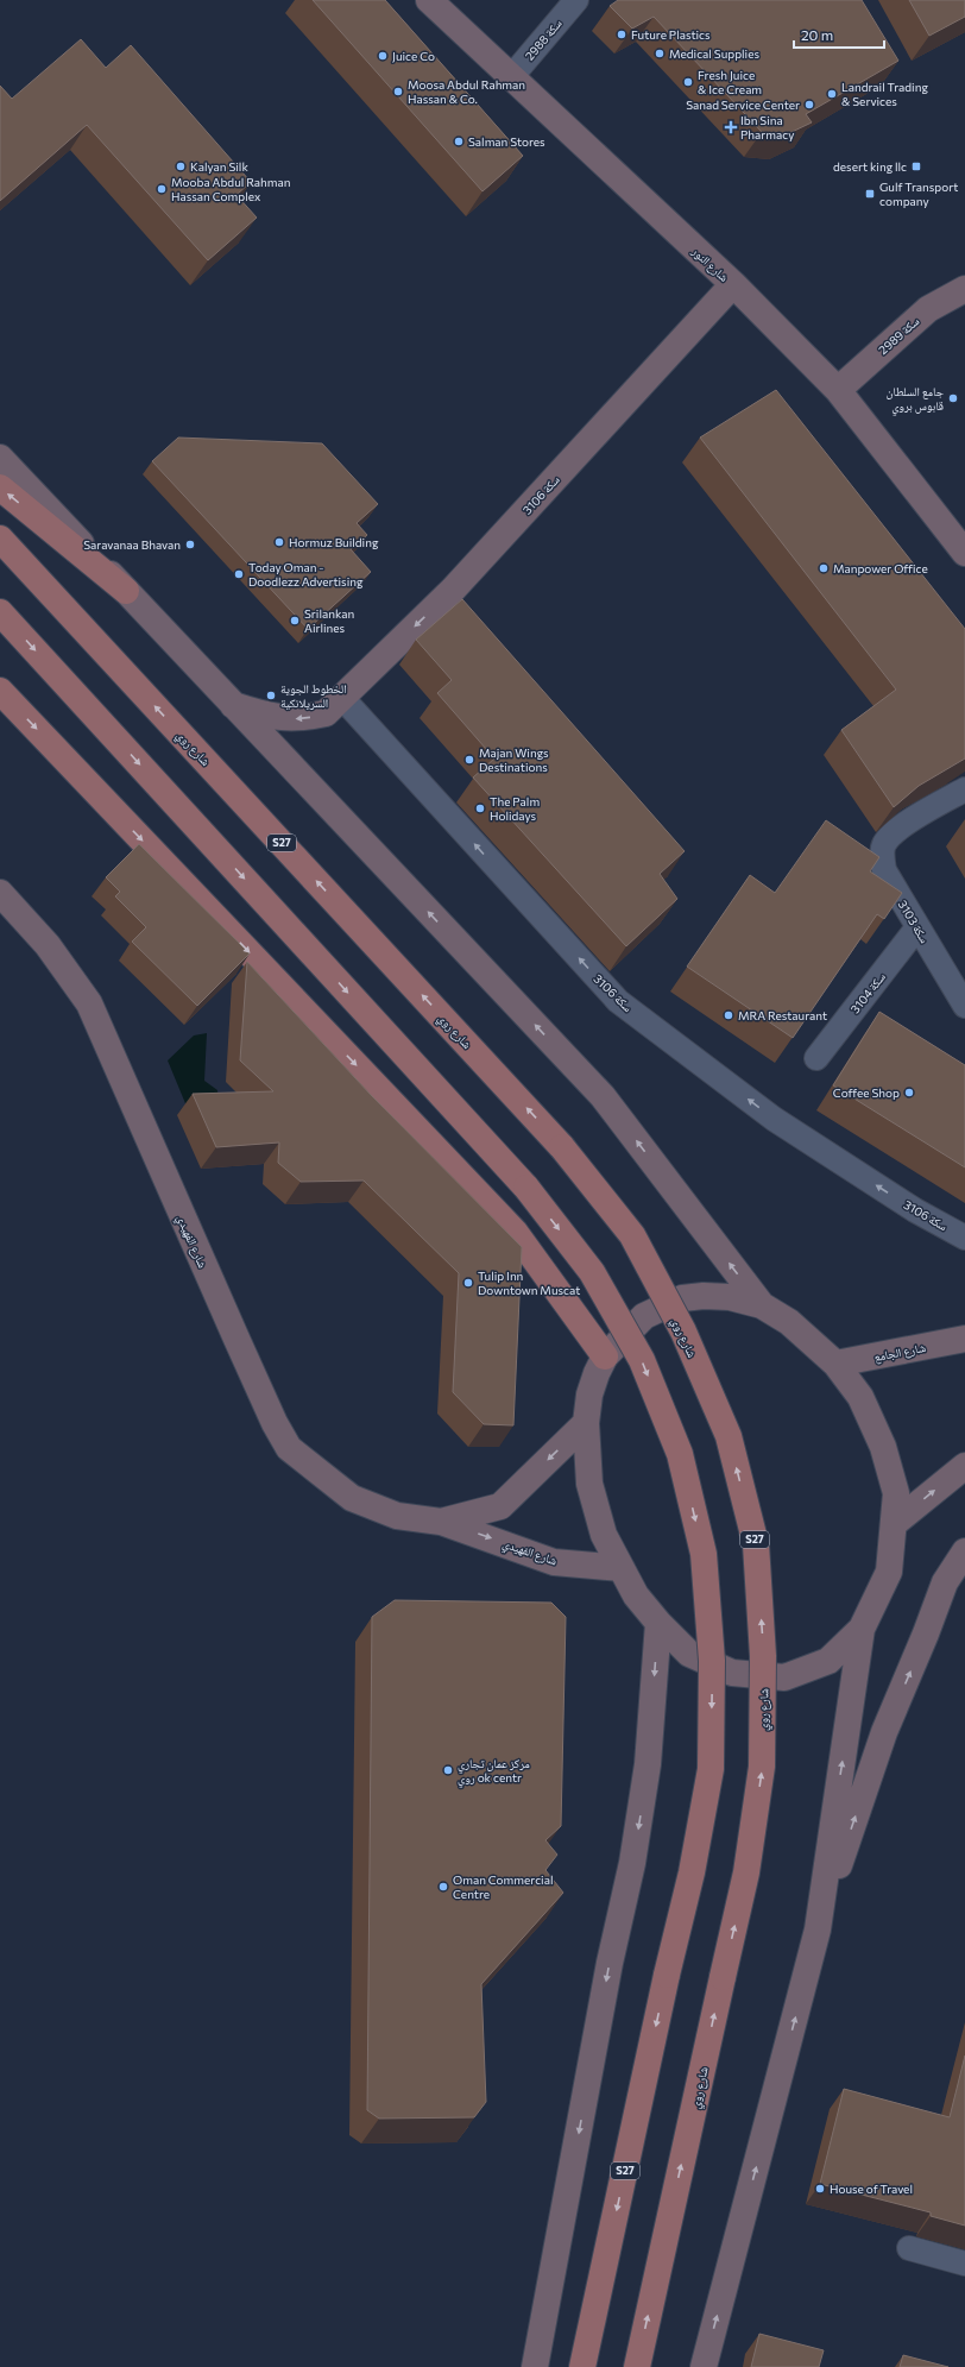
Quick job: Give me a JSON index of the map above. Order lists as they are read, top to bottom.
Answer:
{
  "streets": {
    "main road": [
      "شارع النور",
      "سكة 2989",
      "سكة 3106",
      "شارع روي",
      "S27",
      "شارع الفهيدي",
      "شارع الجامع"
    ],
    "street": ["سكة 2988", "سكة 3103", "سكة 3104"]
  },
  "crossings": [
    ["سكة 2988", "شارع النور"],
    ["شارع النور", "سكة 2989"],
    ["شارع النور", "سكة 3106"],
    ["سكة 3103", "سكة 3104"]
  ],
  "places": {
    "other": [
      "Future Plastics",
      "Medical Supplies",
      "Juice Co",
      "Fresh Juice & Ice Cream",
      "Moosa Abdul Rahman Hassan & Co.",
      "Landrail Trading & Services",
      "Sanad Service Center",
      "Salman Stores",
      "Kalyan Silk",
      "Mooba Abdul Rahman Hassan Complex",
      "جامع السلطان قابوس بروي",
      "Hormuz Building",
      "Saravanaa Bhavan",
      "Manpower Office",
      "Today Oman - Doodlezz Advertising",
      "Srilankan Airlines",
      "الخطوط الجوية السريلانكية",
      "Majan Wings Destinations",
      "The Palm Holidays",
      "MRA Restaurant",
      "Coffee Shop",
      "Tulip Inn Downtown Muscat",
      "مركز عمان تجاري روي ok centr",
      "Oman Commercial Centre",
      "House of Travel"
    ],
    "health": ["Ibn Sina Pharmacy"],
    "transit": ["desert king llc", "Gulf Transport company"]
  },
  "scale_bar": "20 m"
}
